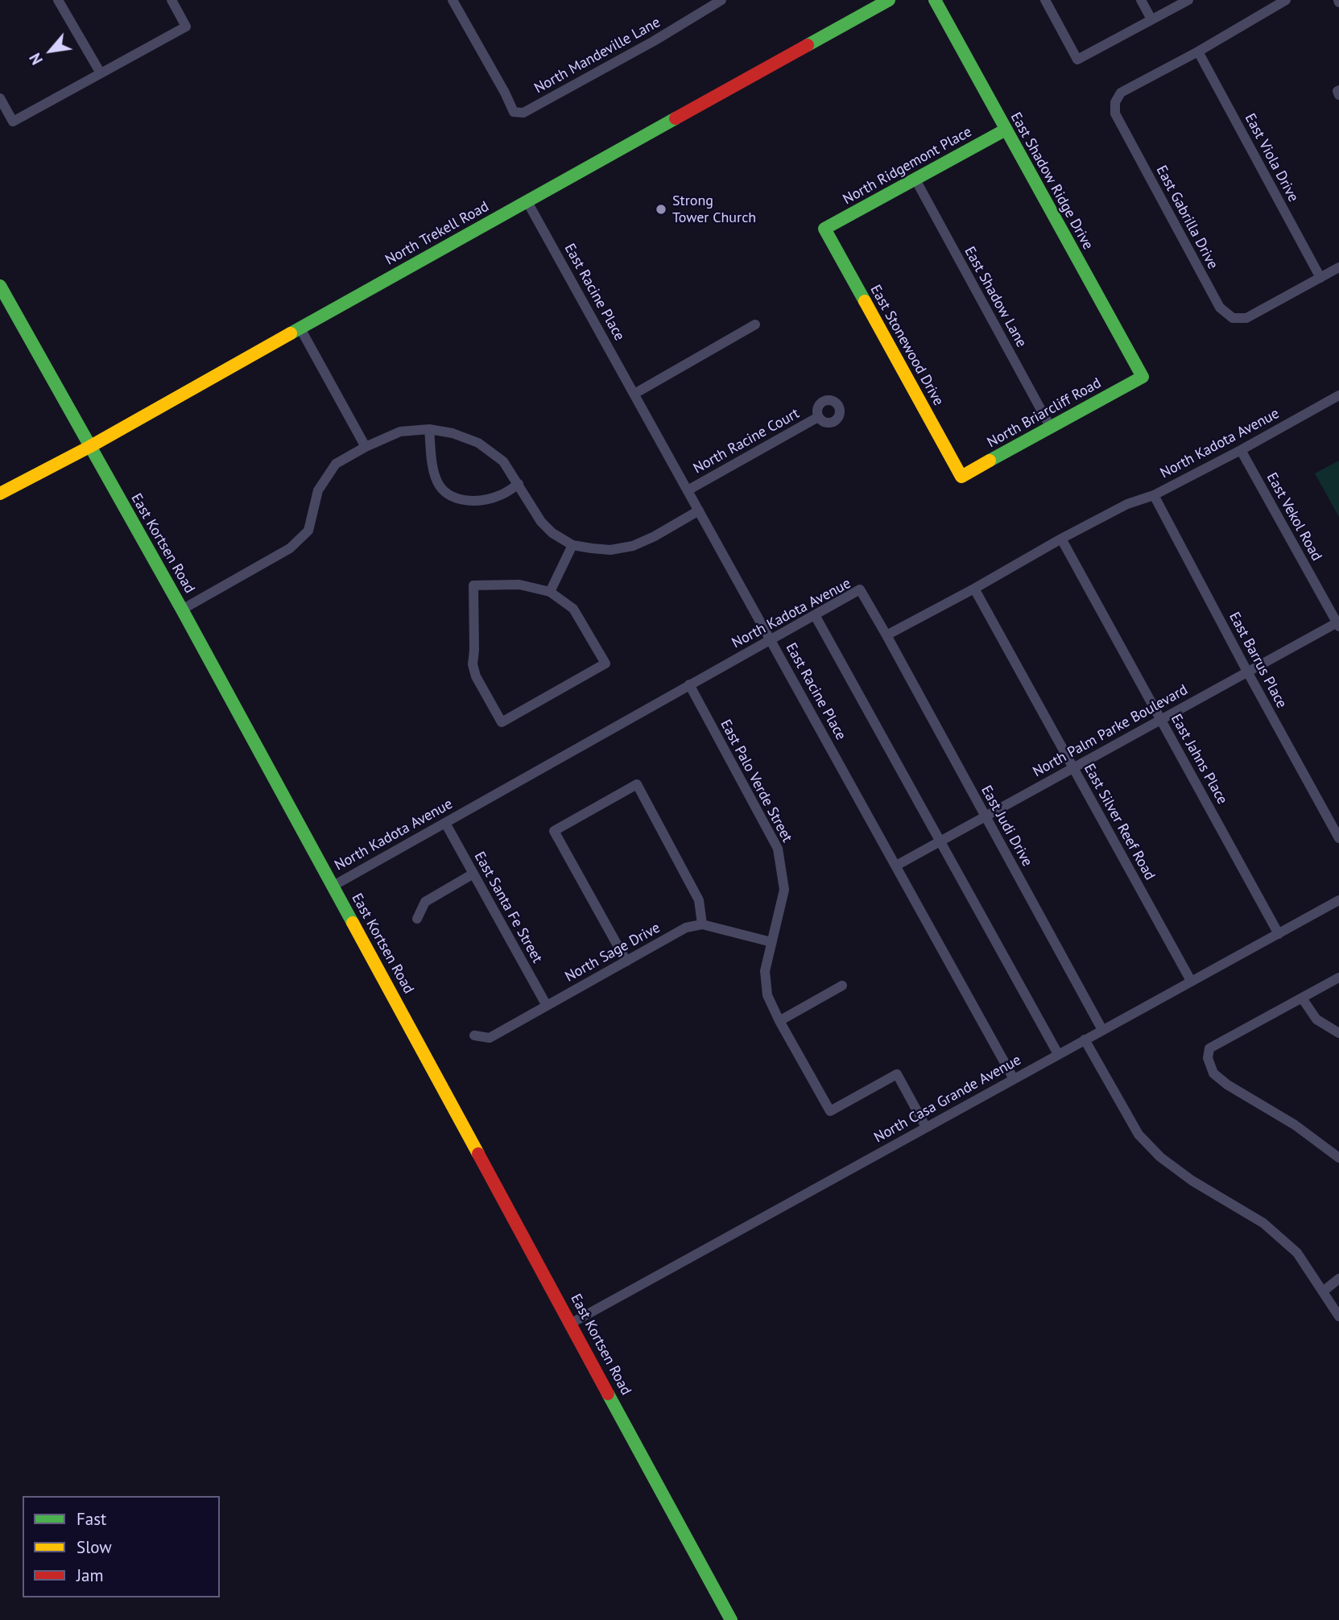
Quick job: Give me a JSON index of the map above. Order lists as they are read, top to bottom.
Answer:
{
  "streets": {
    "street": [
      "North Mandeville Lane",
      "East Viola Drive",
      "North Ridgemont Place",
      "East Shadow Ridge Drive",
      "East Gabrilla Drive",
      "North Trekell Road",
      "East Racine Place",
      "East Shadow Lane",
      "East Stonewood Drive",
      "North Briarcliff Road",
      "North Racine Court",
      "North Kadota Avenue",
      "East Vekol Road",
      "East Kortsen Road",
      "East Barrus Place",
      "North Palm Parke Boulevard",
      "East Jahns Place",
      "East Palo Verde Street",
      "East Silver Reef Road",
      "East Judi Drive",
      "East Santa Fe Street",
      "North Sage Drive",
      "North Casa Grande Avenue"
    ]
  },
  "crossings": [
    ["East Viola Drive", "East Gabrilla Drive"],
    ["North Ridgemont Place", "East Shadow Ridge Drive"],
    ["North Ridgemont Place", "East Shadow Lane"],
    ["North Ridgemont Place", "East Stonewood Drive"],
    ["East Shadow Ridge Drive", "North Briarcliff Road"],
    ["North Trekell Road", "East Racine Place"],
    ["North Trekell Road", "East Kortsen Road"],
    ["East Racine Place", "North Racine Court"],
    ["East Racine Place", "North Kadota Avenue"],
    ["East Racine Place", "North Palm Parke Boulevard"],
    ["East Racine Place", "North Casa Grande Avenue"],
    ["East Shadow Lane", "North Briarcliff Road"],
    ["East Stonewood Drive", "North Briarcliff Road"],
    ["North Kadota Avenue", "East Vekol Road"],
    ["North Kadota Avenue", "East Kortsen Road"],
    ["North Kadota Avenue", "East Barrus Place"],
    ["North Kadota Avenue", "East Jahns Place"],
    ["North Kadota Avenue", "East Palo Verde Street"],
    ["North Kadota Avenue", "East Silver Reef Road"],
    ["North Kadota Avenue", "East Judi Drive"],
    ["North Kadota Avenue", "East Santa Fe Street"],
    ["East Vekol Road", "North Palm Parke Boulevard"],
    ["East Kortsen Road", "North Casa Grande Avenue"],
    ["East Barrus Place", "North Palm Parke Boulevard"],
    ["North Palm Parke Boulevard", "East Jahns Place"],
    ["North Palm Parke Boulevard", "East Silver Reef Road"],
    ["North Palm Parke Boulevard", "East Judi Drive"],
    ["East Jahns Place", "North Casa Grande Avenue"],
    ["East Palo Verde Street", "North Casa Grande Avenue"],
    ["East Silver Reef Road", "North Casa Grande Avenue"],
    ["East Judi Drive", "North Casa Grande Avenue"],
    ["East Santa Fe Street", "North Sage Drive"]
  ],
  "places": ["Strong Tower Church"],
  "legend": ["Fast", "Slow", "Jam"],
  "north": "bottom left"
}
